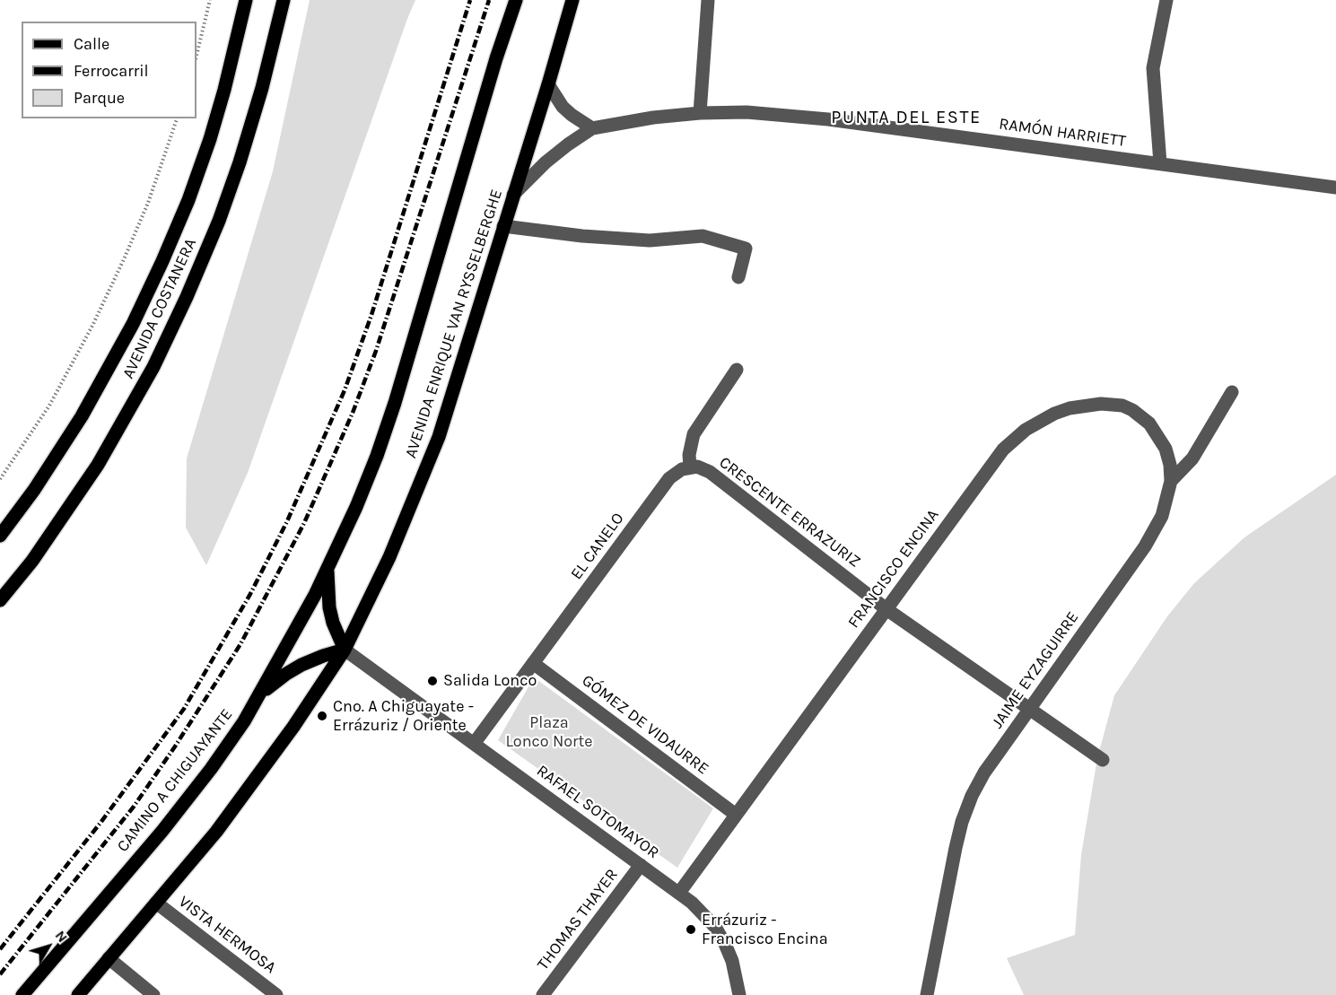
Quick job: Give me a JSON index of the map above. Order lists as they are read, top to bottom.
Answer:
{
  "streets": {
    "main road": ["AVENIDA COSTANERA", "AVENIDA ENRIQUE VAN RYSSELBERGHE", "CAMINO A CHIGUAYANTE"],
    "street": [
      "RAMÓN HARRIETT",
      "CRESCENTE ERRAZURIZ",
      "EL CANELO",
      "FRANCISCO ENCINA",
      "JAIME EYZAGUIRRE",
      "GÓMEZ DE VIDAURRE",
      "RAFAEL SOTOMAYOR",
      "THOMAS THAYER",
      "VISTA HERMOSA"
    ]
  },
  "crossings": [
    ["RAMÓN HARRIETT", "AVENIDA ENRIQUE VAN RYSSELBERGHE"],
    ["AVENIDA ENRIQUE VAN RYSSELBERGHE", "CAMINO A CHIGUAYANTE"],
    ["AVENIDA ENRIQUE VAN RYSSELBERGHE", "RAFAEL SOTOMAYOR"],
    ["CRESCENTE ERRAZURIZ", "EL CANELO"],
    ["CRESCENTE ERRAZURIZ", "FRANCISCO ENCINA"],
    ["CRESCENTE ERRAZURIZ", "JAIME EYZAGUIRRE"],
    ["EL CANELO", "GÓMEZ DE VIDAURRE"],
    ["EL CANELO", "RAFAEL SOTOMAYOR"],
    ["FRANCISCO ENCINA", "JAIME EYZAGUIRRE"],
    ["FRANCISCO ENCINA", "GÓMEZ DE VIDAURRE"],
    ["FRANCISCO ENCINA", "RAFAEL SOTOMAYOR"],
    ["RAFAEL SOTOMAYOR", "THOMAS THAYER"]
  ],
  "districts": ["PUNTA DEL ESTE"],
  "parks": ["Plaza Lonco Norte"],
  "places": ["Salida Lonco", "Cno. A Chiguayate - Errázuriz / Oriente", "Errázuriz - Francisco Encina"],
  "legend": ["Calle", "Ferrocarril", "Parque"],
  "north": "top right"
}
